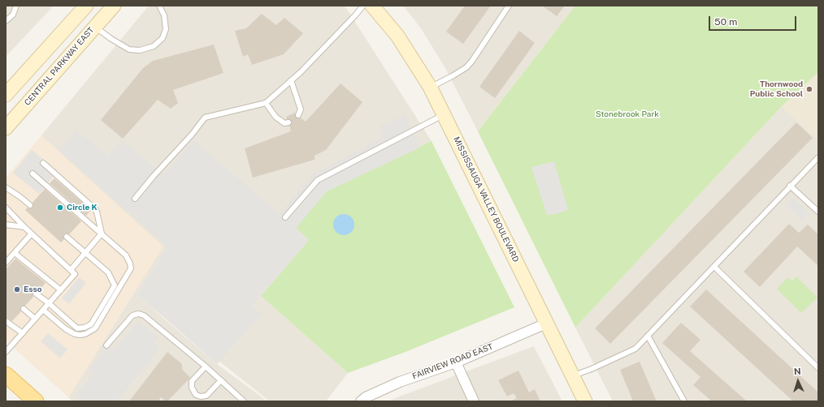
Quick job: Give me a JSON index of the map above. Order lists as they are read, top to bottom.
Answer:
{
  "streets": {
    "street": ["CENTRAL PARKWAY EAST", "MISSISSAUGA VALLEY BOULEVARD", "FAIRVIEW ROAD EAST"]
  },
  "crossings": [
    ["MISSISSAUGA VALLEY BOULEVARD", "FAIRVIEW ROAD EAST"]
  ],
  "parks": ["Stonebrook Park"],
  "places": ["Thornwood Public School", "Circle K", "Esso"],
  "scale_bar": "50 m",
  "north": "top"
}
